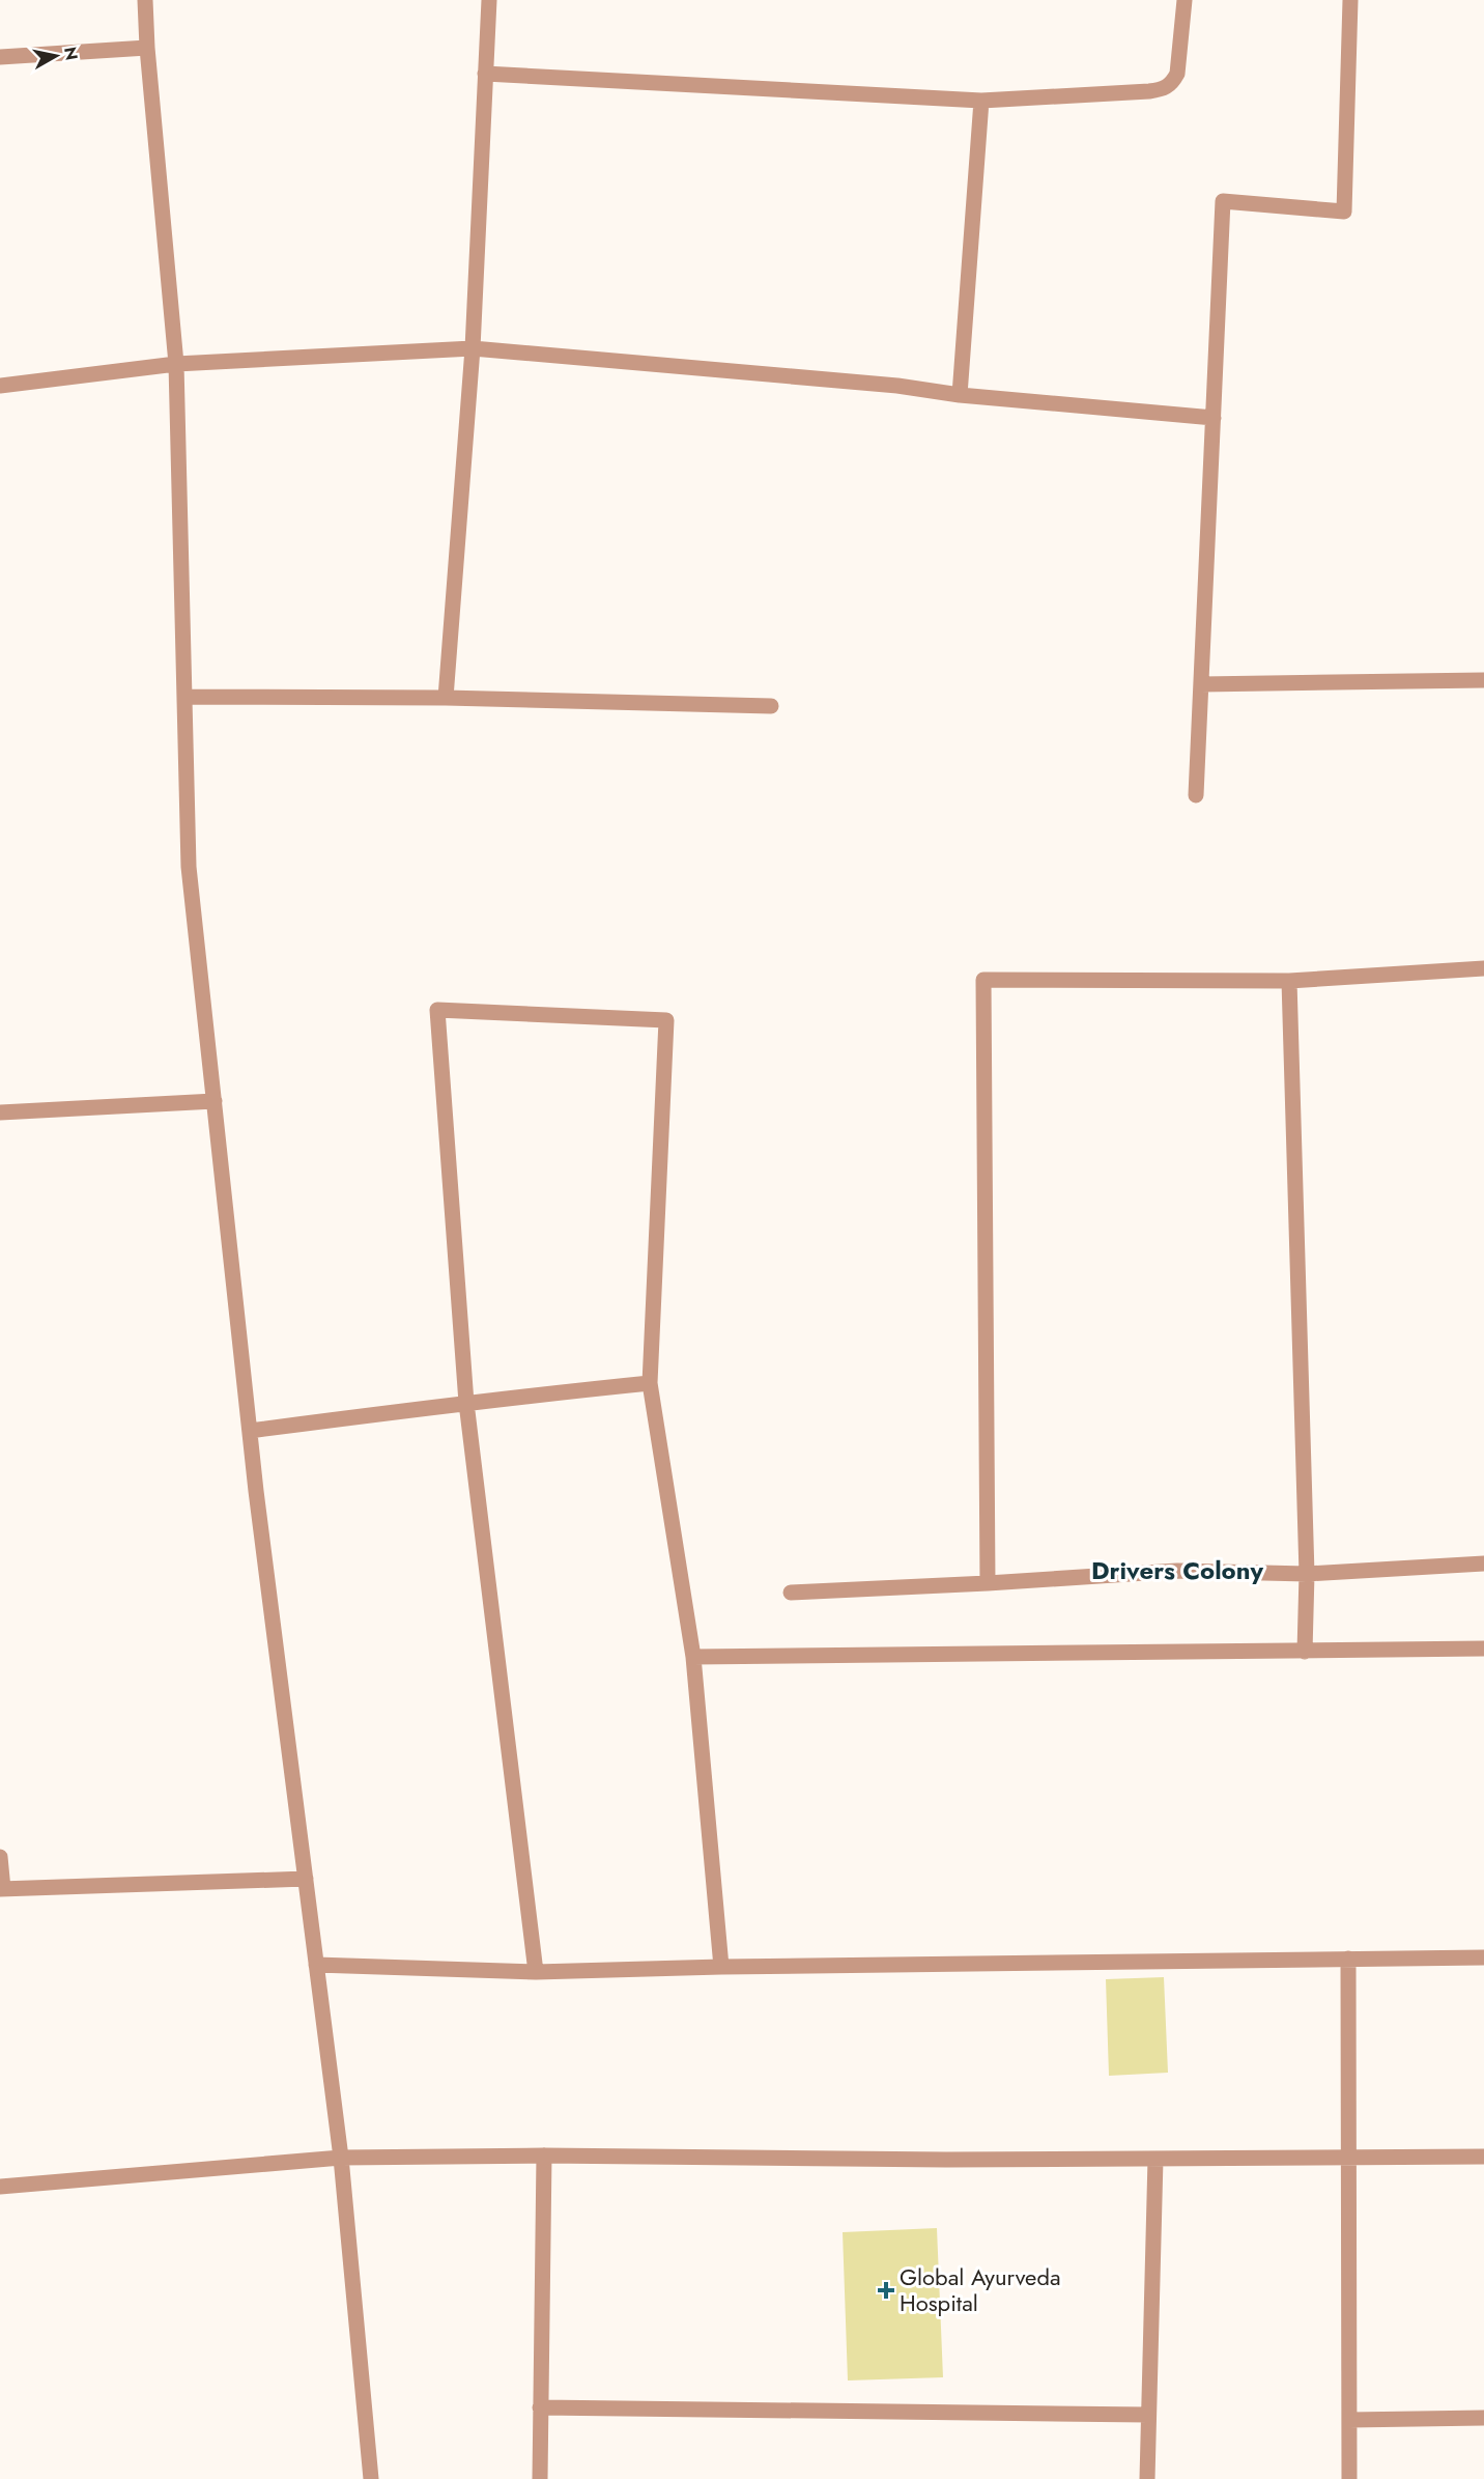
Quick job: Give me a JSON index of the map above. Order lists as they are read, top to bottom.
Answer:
{
  "districts": ["Drivers Colony"],
  "places": {
    "health": ["Global Ayurveda Hospital"]
  },
  "north": "right"
}
